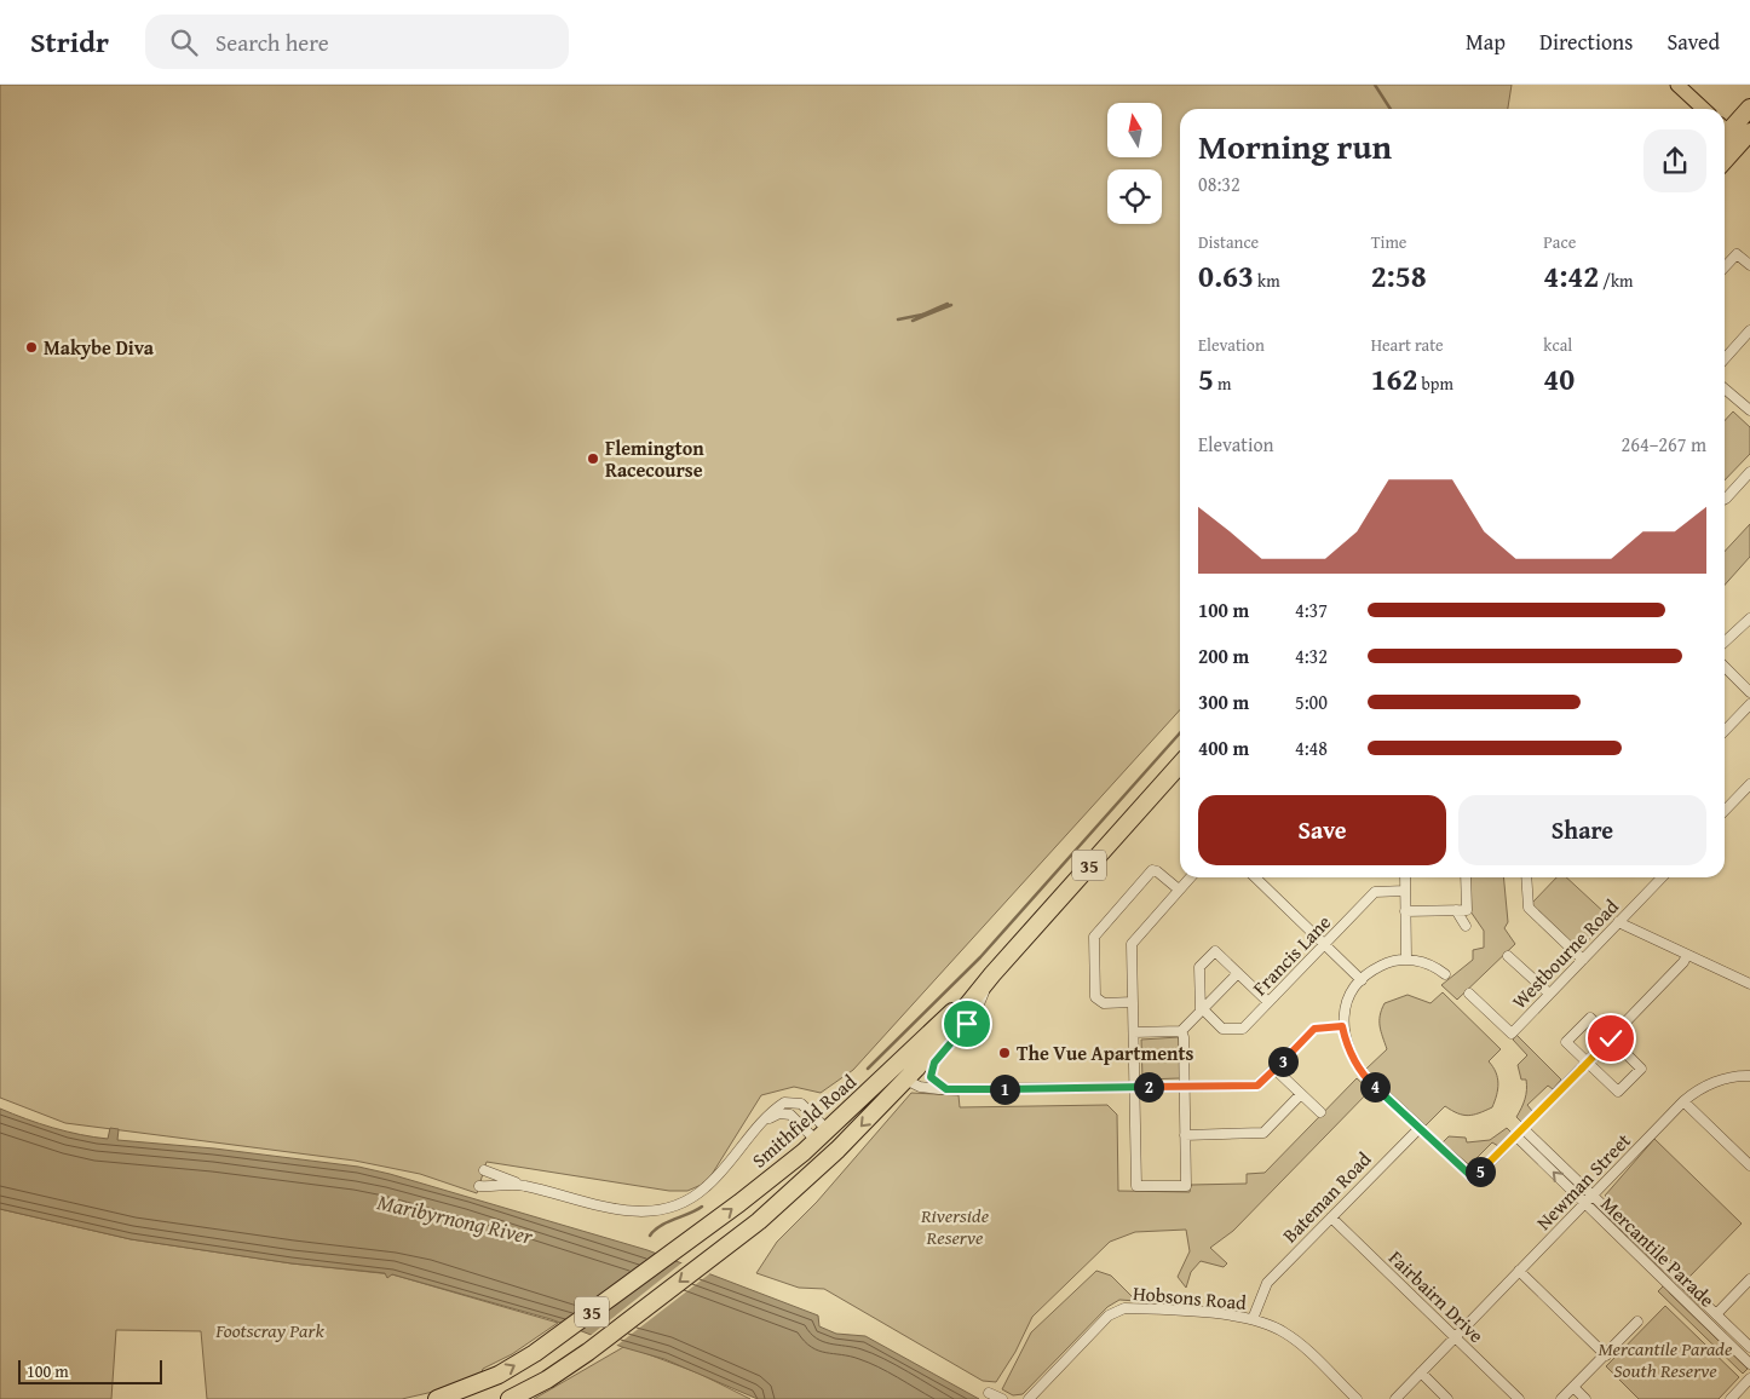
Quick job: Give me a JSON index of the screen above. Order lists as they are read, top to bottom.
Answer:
{
  "streets": {
    "highway": ["35", "Smithfield Road"],
    "street": [
      "Westbourne Road",
      "Francis Lane",
      "Newman Street",
      "Bateman Road",
      "Mercantile Parade",
      "Fairbairn Drive",
      "Hobsons Road"
    ]
  },
  "crossings": [
    ["Newman Street", "Mercantile Parade"],
    ["Newman Street", "Fairbairn Drive"],
    ["Bateman Road", "Fairbairn Drive"],
    ["Bateman Road", "Hobsons Road"]
  ],
  "water": ["Maribyrnong River"],
  "parks": ["Riverside Reserve", "Footscray Park", "Mercantile Parade South Reserve"],
  "places": ["Makybe Diva", "Flemington Racecourse", "The Vue Apartments"],
  "scale_bar": "100 m",
  "north": "top",
  "page": {
    "header": "Stridr",
    "search": "Search here",
    "nav": ["Map", "Directions", "Saved"],
    "heading": ["Morning run", "08:32"],
    "stats": [
      ["Distance", "0.63 km"],
      ["Time", "2:58"],
      ["Pace", "4:42 /km"],
      ["Elevation", "5 m"],
      ["Heart rate", "162 bpm"],
      ["kcal", "40"]
    ],
    "chart": ["Elevation", "264–267 m"],
    "list": [
      {
        "name": "100 m",
        "note": "4:37"
      },
      {
        "name": "200 m",
        "note": "4:32"
      },
      {
        "name": "300 m",
        "note": "5:00"
      },
      {
        "name": "400 m",
        "note": "4:48"
      }
    ],
    "buttons": ["Save", "Share"],
    "pins": [
      "3",
      "2",
      "4",
      "1",
      "5"
    ],
    "scale": "100 m"
  }
}
